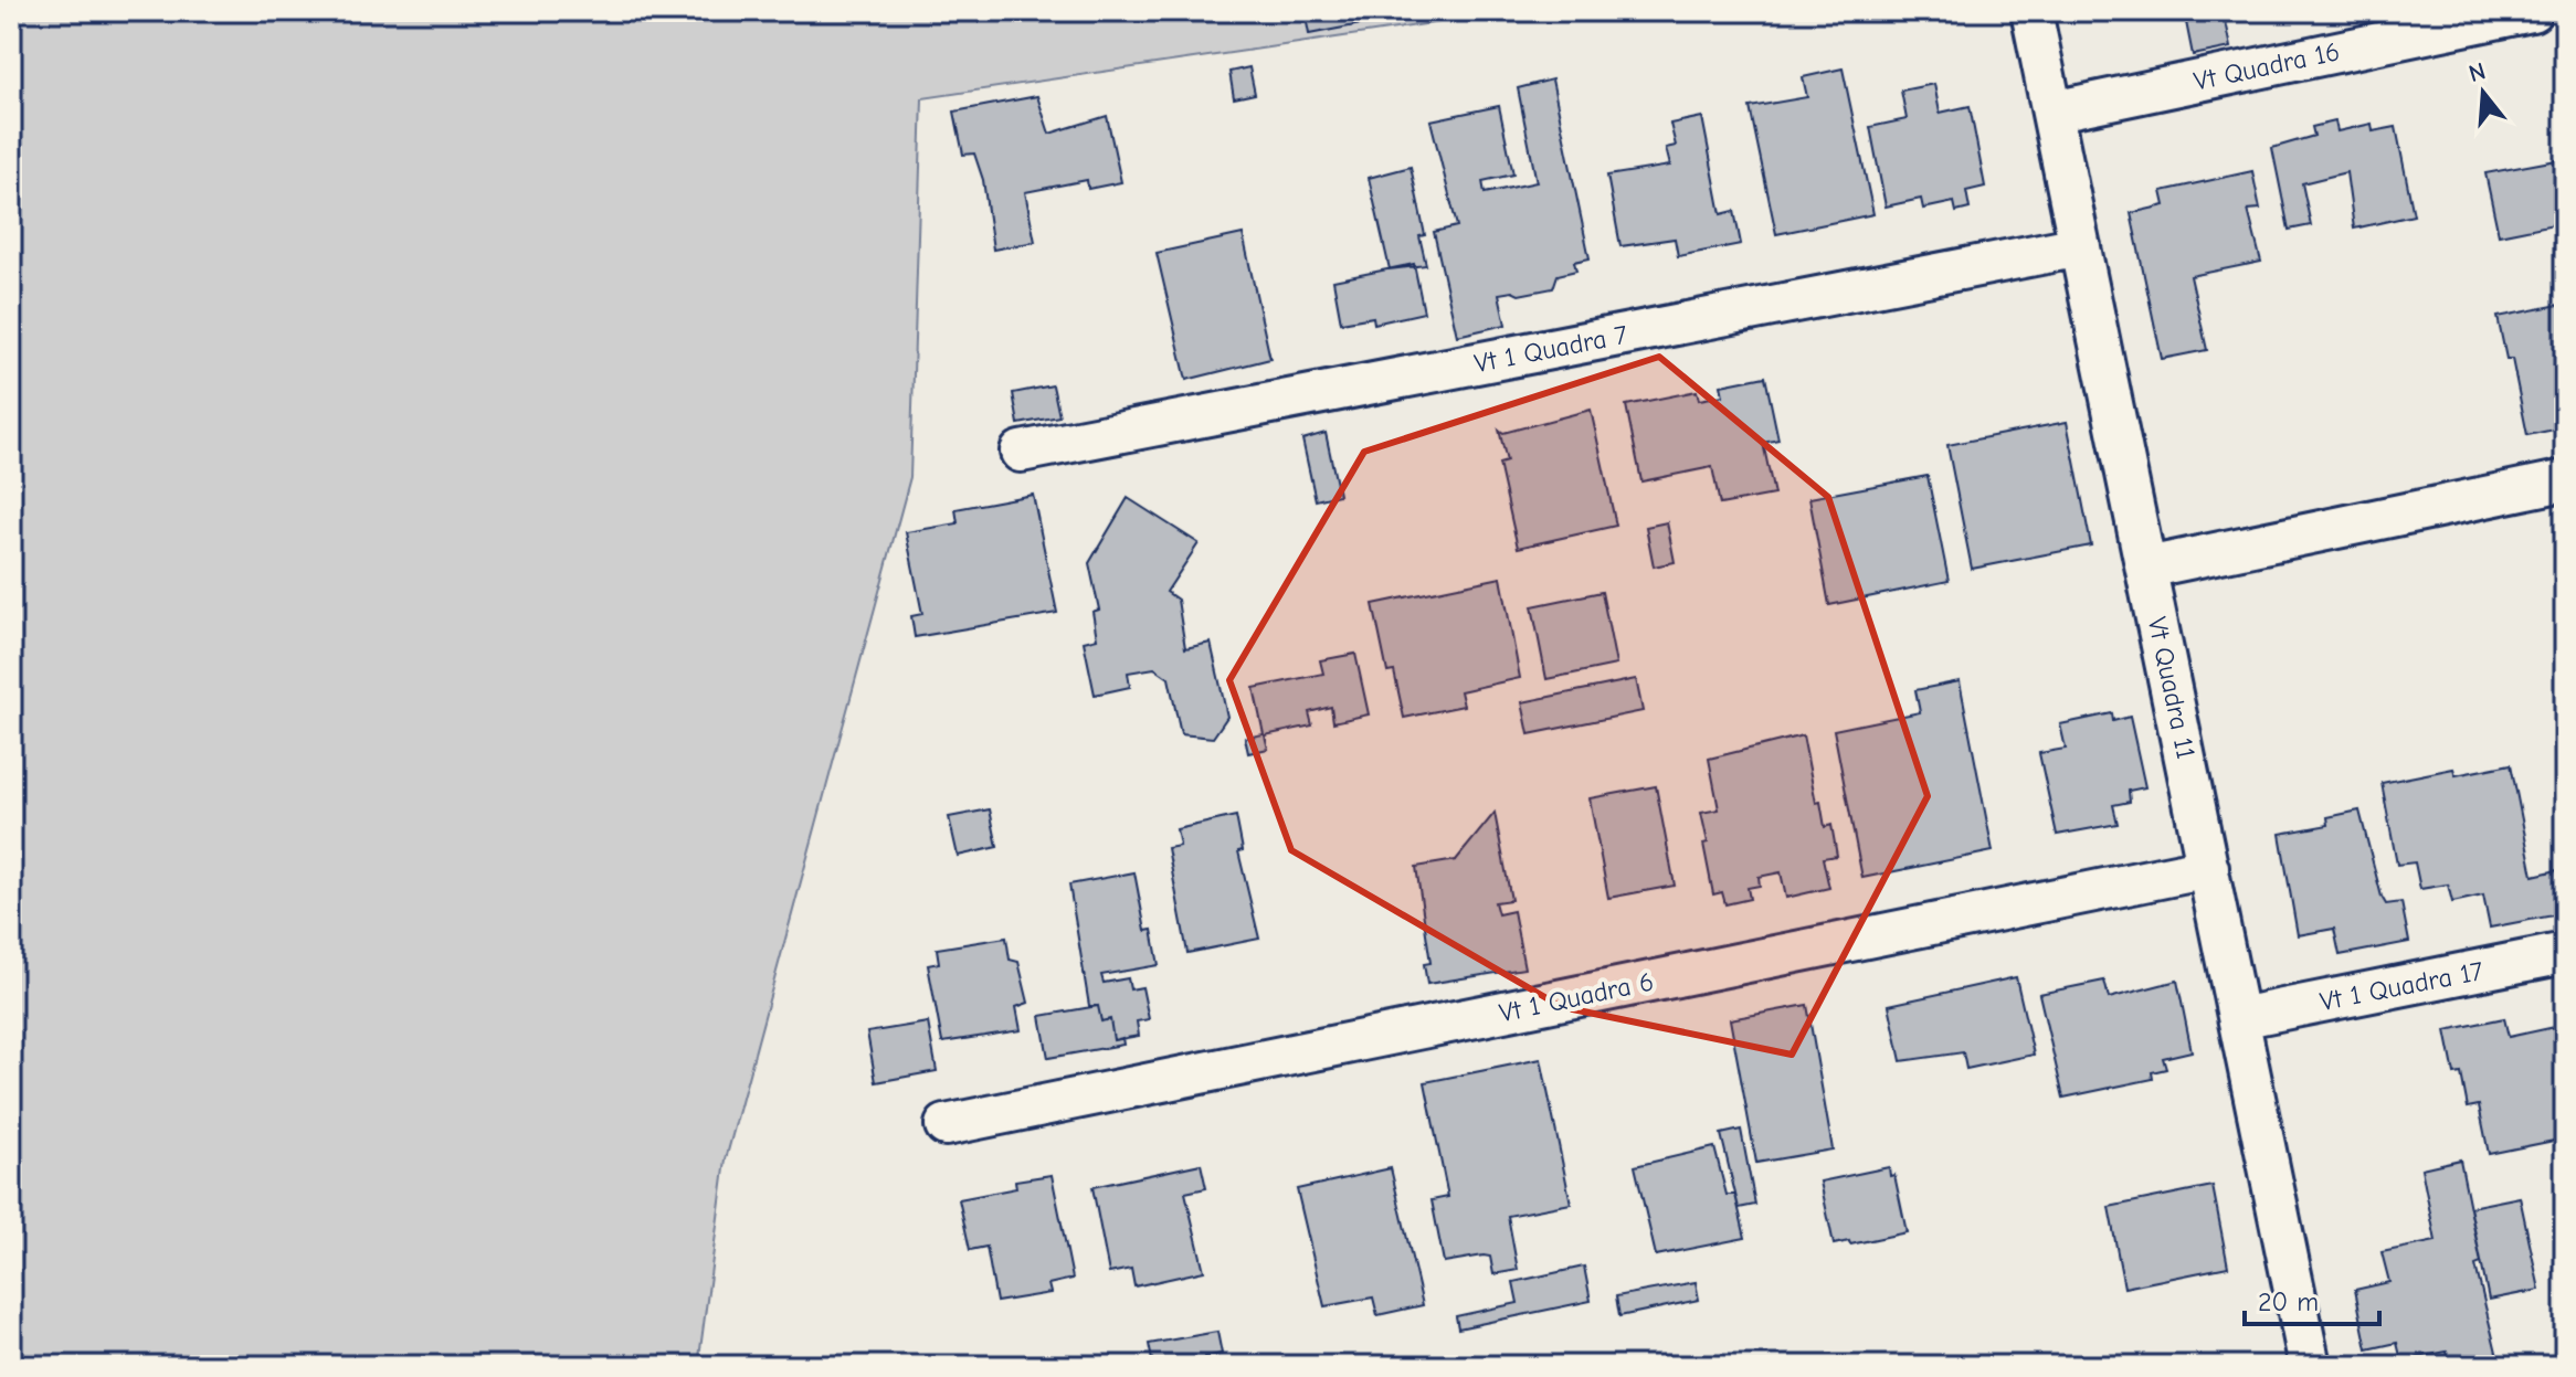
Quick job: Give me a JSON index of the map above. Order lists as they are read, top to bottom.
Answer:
{
  "streets": {
    "street": [
      "Vt Quadra 16",
      "Vt 1 Quadra 7",
      "Vt Quadra 11",
      "Vt 1 Quadra 17",
      "Vt 1 Quadra 6"
    ]
  },
  "crossings": [
    ["Vt Quadra 16", "Vt Quadra 11"],
    ["Vt 1 Quadra 7", "Vt Quadra 11"],
    ["Vt Quadra 11", "Vt 1 Quadra 17"],
    ["Vt Quadra 11", "Vt 1 Quadra 6"]
  ],
  "scale_bar": "20 m",
  "north": "top"
}
